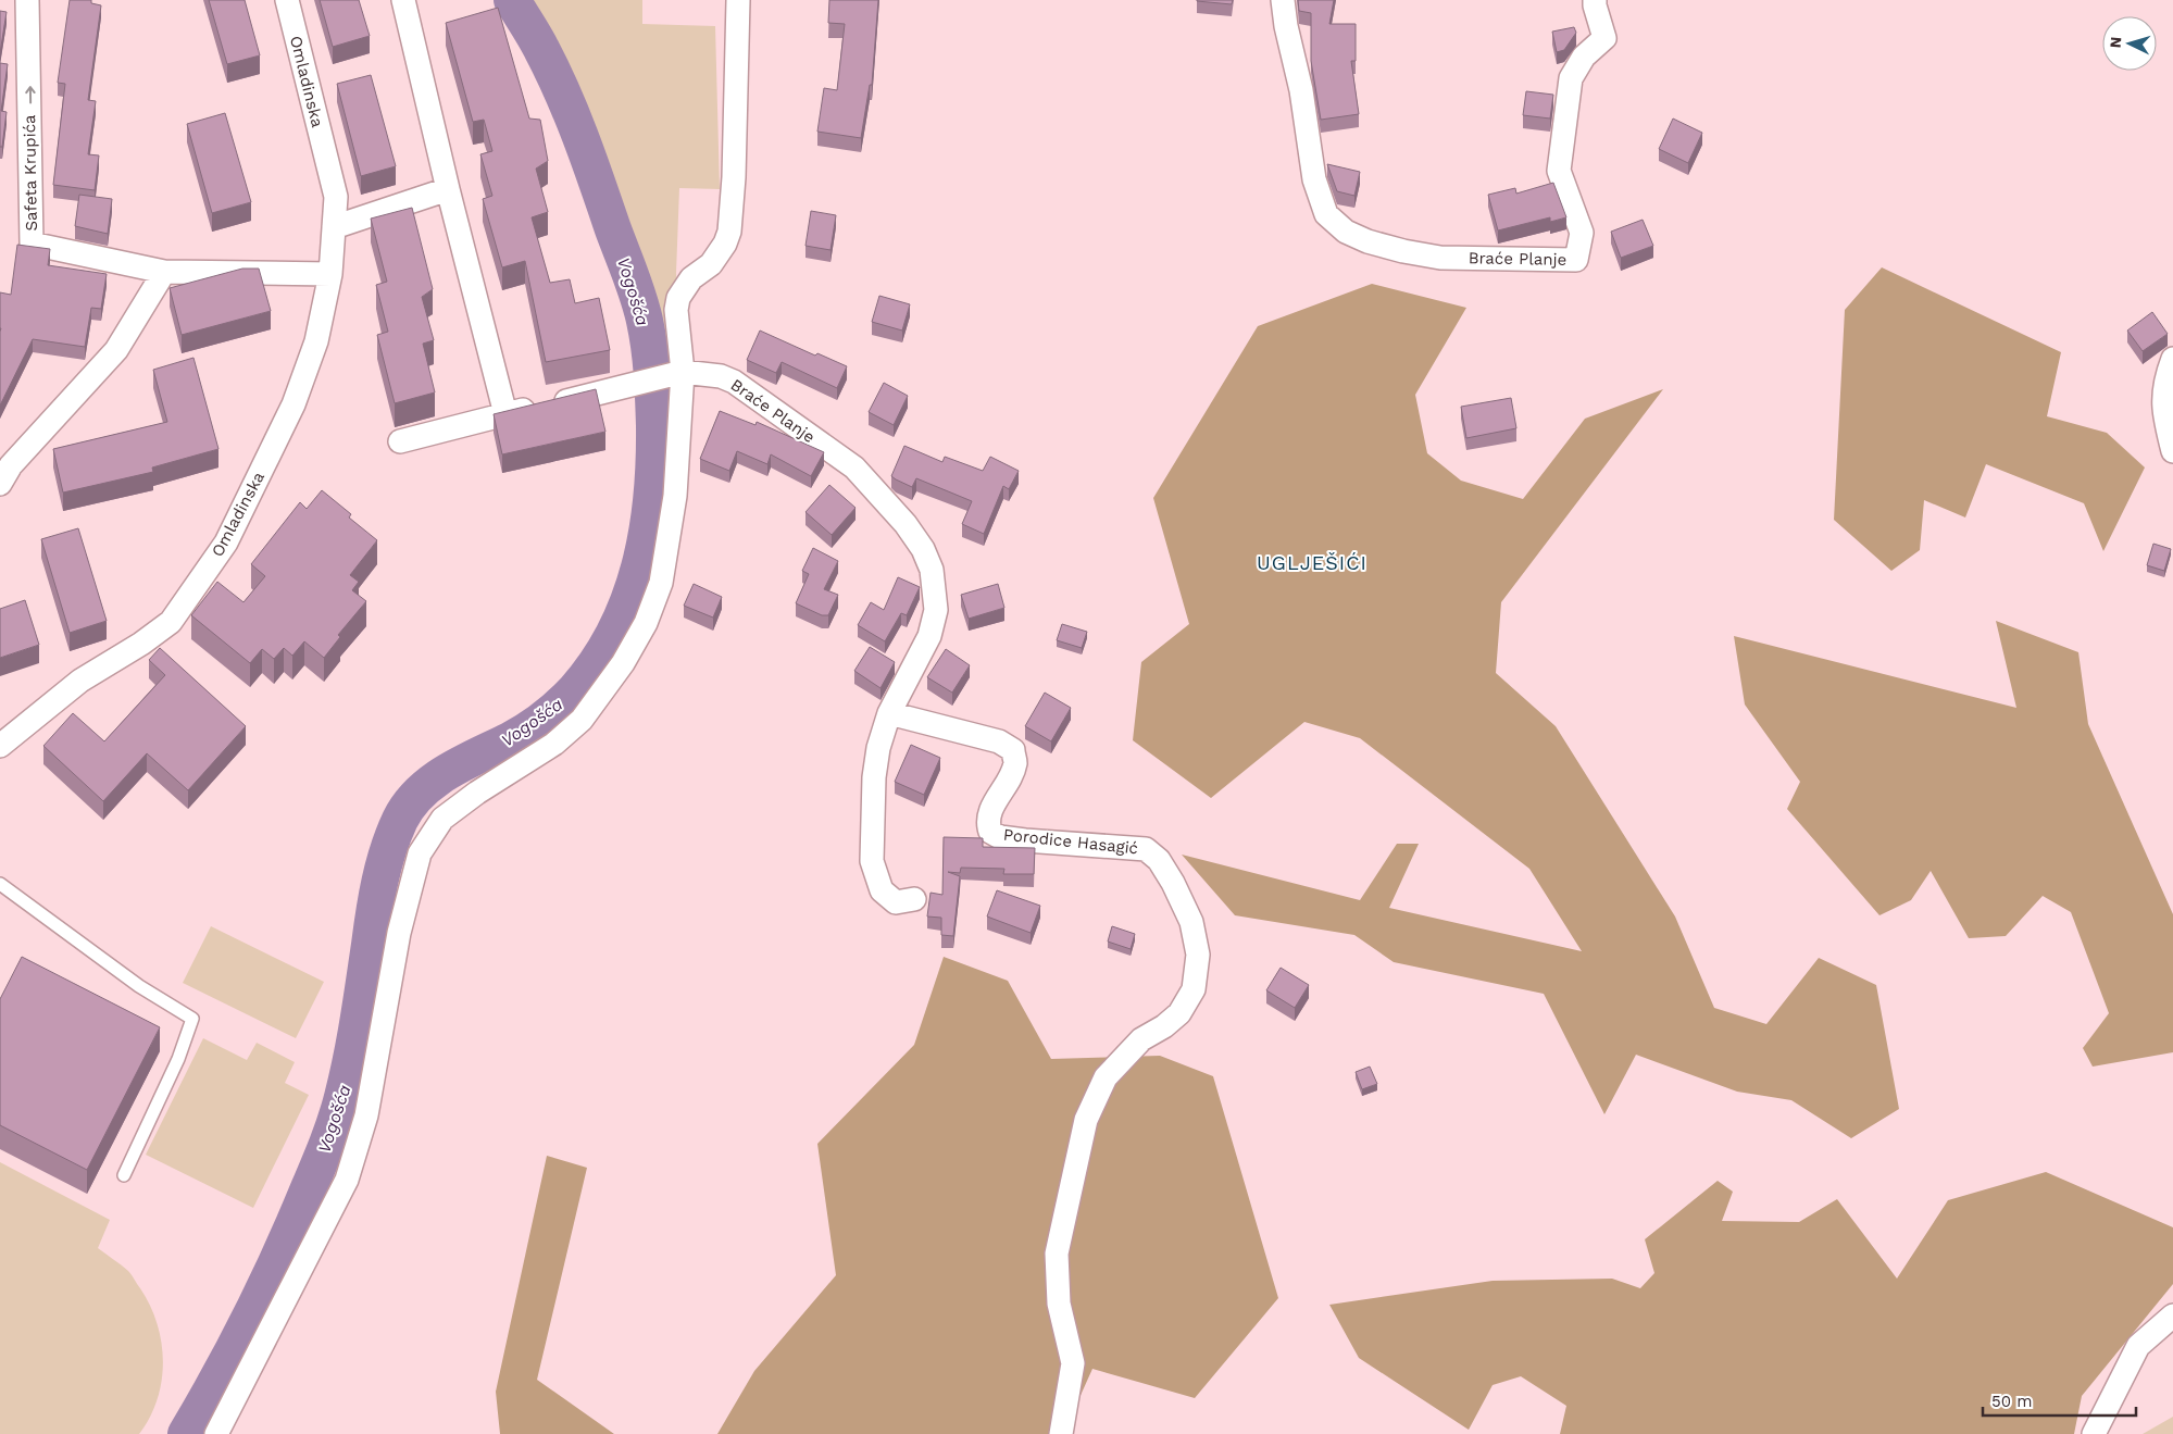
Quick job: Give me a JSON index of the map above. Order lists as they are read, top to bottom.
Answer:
{
  "streets": {
    "street": [
      "Omladinska",
      "Safeta Krupića",
      "Braće Planje",
      "Porodice Hasagić"
    ]
  },
  "crossings": [
    ["Omladinska", "Safeta Krupića"],
    ["Braće Planje", "Porodice Hasagić"]
  ],
  "one_way": ["Safeta Krupića"],
  "districts": ["UGLJEŠIĆI"],
  "water": ["Vogošća"],
  "scale_bar": "50 m",
  "north": "left"
}
